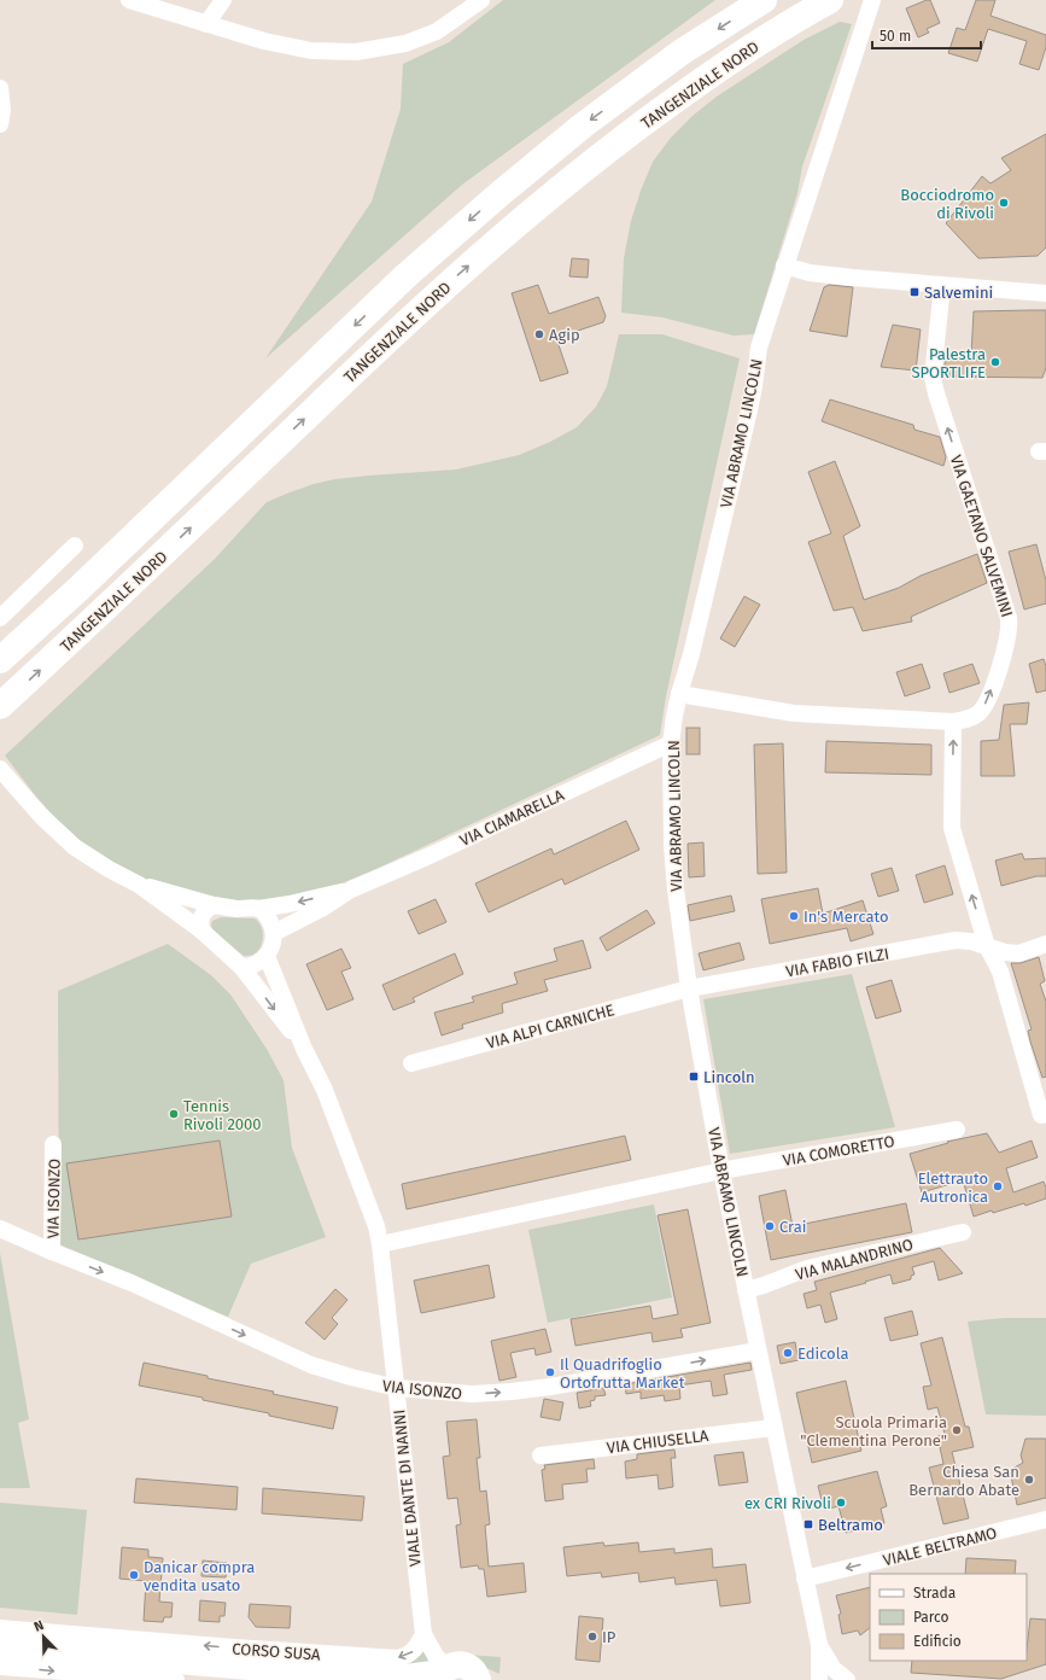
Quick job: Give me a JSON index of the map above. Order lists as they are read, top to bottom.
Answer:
{
  "streets": {
    "main road": ["TANGENZIALE NORD", "CORSO SUSA"],
    "street": [
      "VIA ABRAMO LINCOLN",
      "VIA GAETANO SALVEMINI",
      "VIA CIAMARELLA",
      "VIA FABIO FILZI",
      "VIA ALPI CARNICHE",
      "VIA COMORETTO",
      "VIA ISONZO",
      "VIA MALANDRINO",
      "VIA CHIUSELLA",
      "VIALE DANTE DI NANNI",
      "VIALE BELTRAMO"
    ]
  },
  "crossings": [
    ["VIA ABRAMO LINCOLN", "VIA GAETANO SALVEMINI"],
    ["VIA ABRAMO LINCOLN", "VIA CIAMARELLA"],
    ["VIA ABRAMO LINCOLN", "VIA FABIO FILZI"],
    ["VIA ABRAMO LINCOLN", "VIA ALPI CARNICHE"],
    ["VIA ABRAMO LINCOLN", "VIA COMORETTO"],
    ["VIA ABRAMO LINCOLN", "VIA ISONZO"],
    ["VIA ABRAMO LINCOLN", "VIA MALANDRINO"],
    ["VIA ABRAMO LINCOLN", "VIA CHIUSELLA"],
    ["VIA ABRAMO LINCOLN", "VIALE BELTRAMO"],
    ["VIA CIAMARELLA", "VIALE DANTE DI NANNI"],
    ["VIA FABIO FILZI", "VIA ALPI CARNICHE"],
    ["VIA ISONZO", "VIALE DANTE DI NANNI"],
    ["VIALE DANTE DI NANNI", "CORSO SUSA"]
  ],
  "one_way": ["VIA GAETANO SALVEMINI", "VIA ISONZO", "VIALE BELTRAMO"],
  "places": {
    "other": [
      "Bocciodromo di Rivoli",
      "Agip",
      "Palestra SPORTLIFE",
      "In's Mercato",
      "Tennis Rivoli 2000",
      "Elettrauto Autronica",
      "Crai",
      "Edicola",
      "Il Quadrifoglio Ortofrutta Market",
      "Scuola Primaria \"Clementina Perone\"",
      "Chiesa San Bernardo Abate",
      "ex CRI Rivoli",
      "Danicar compra vendita usato",
      "IP"
    ],
    "transit": ["Salvemini", "Lincoln", "Beltramo"]
  },
  "legend": ["Strada", "Parco", "Edificio"],
  "scale_bar": "50 m",
  "north": "top left"
}
